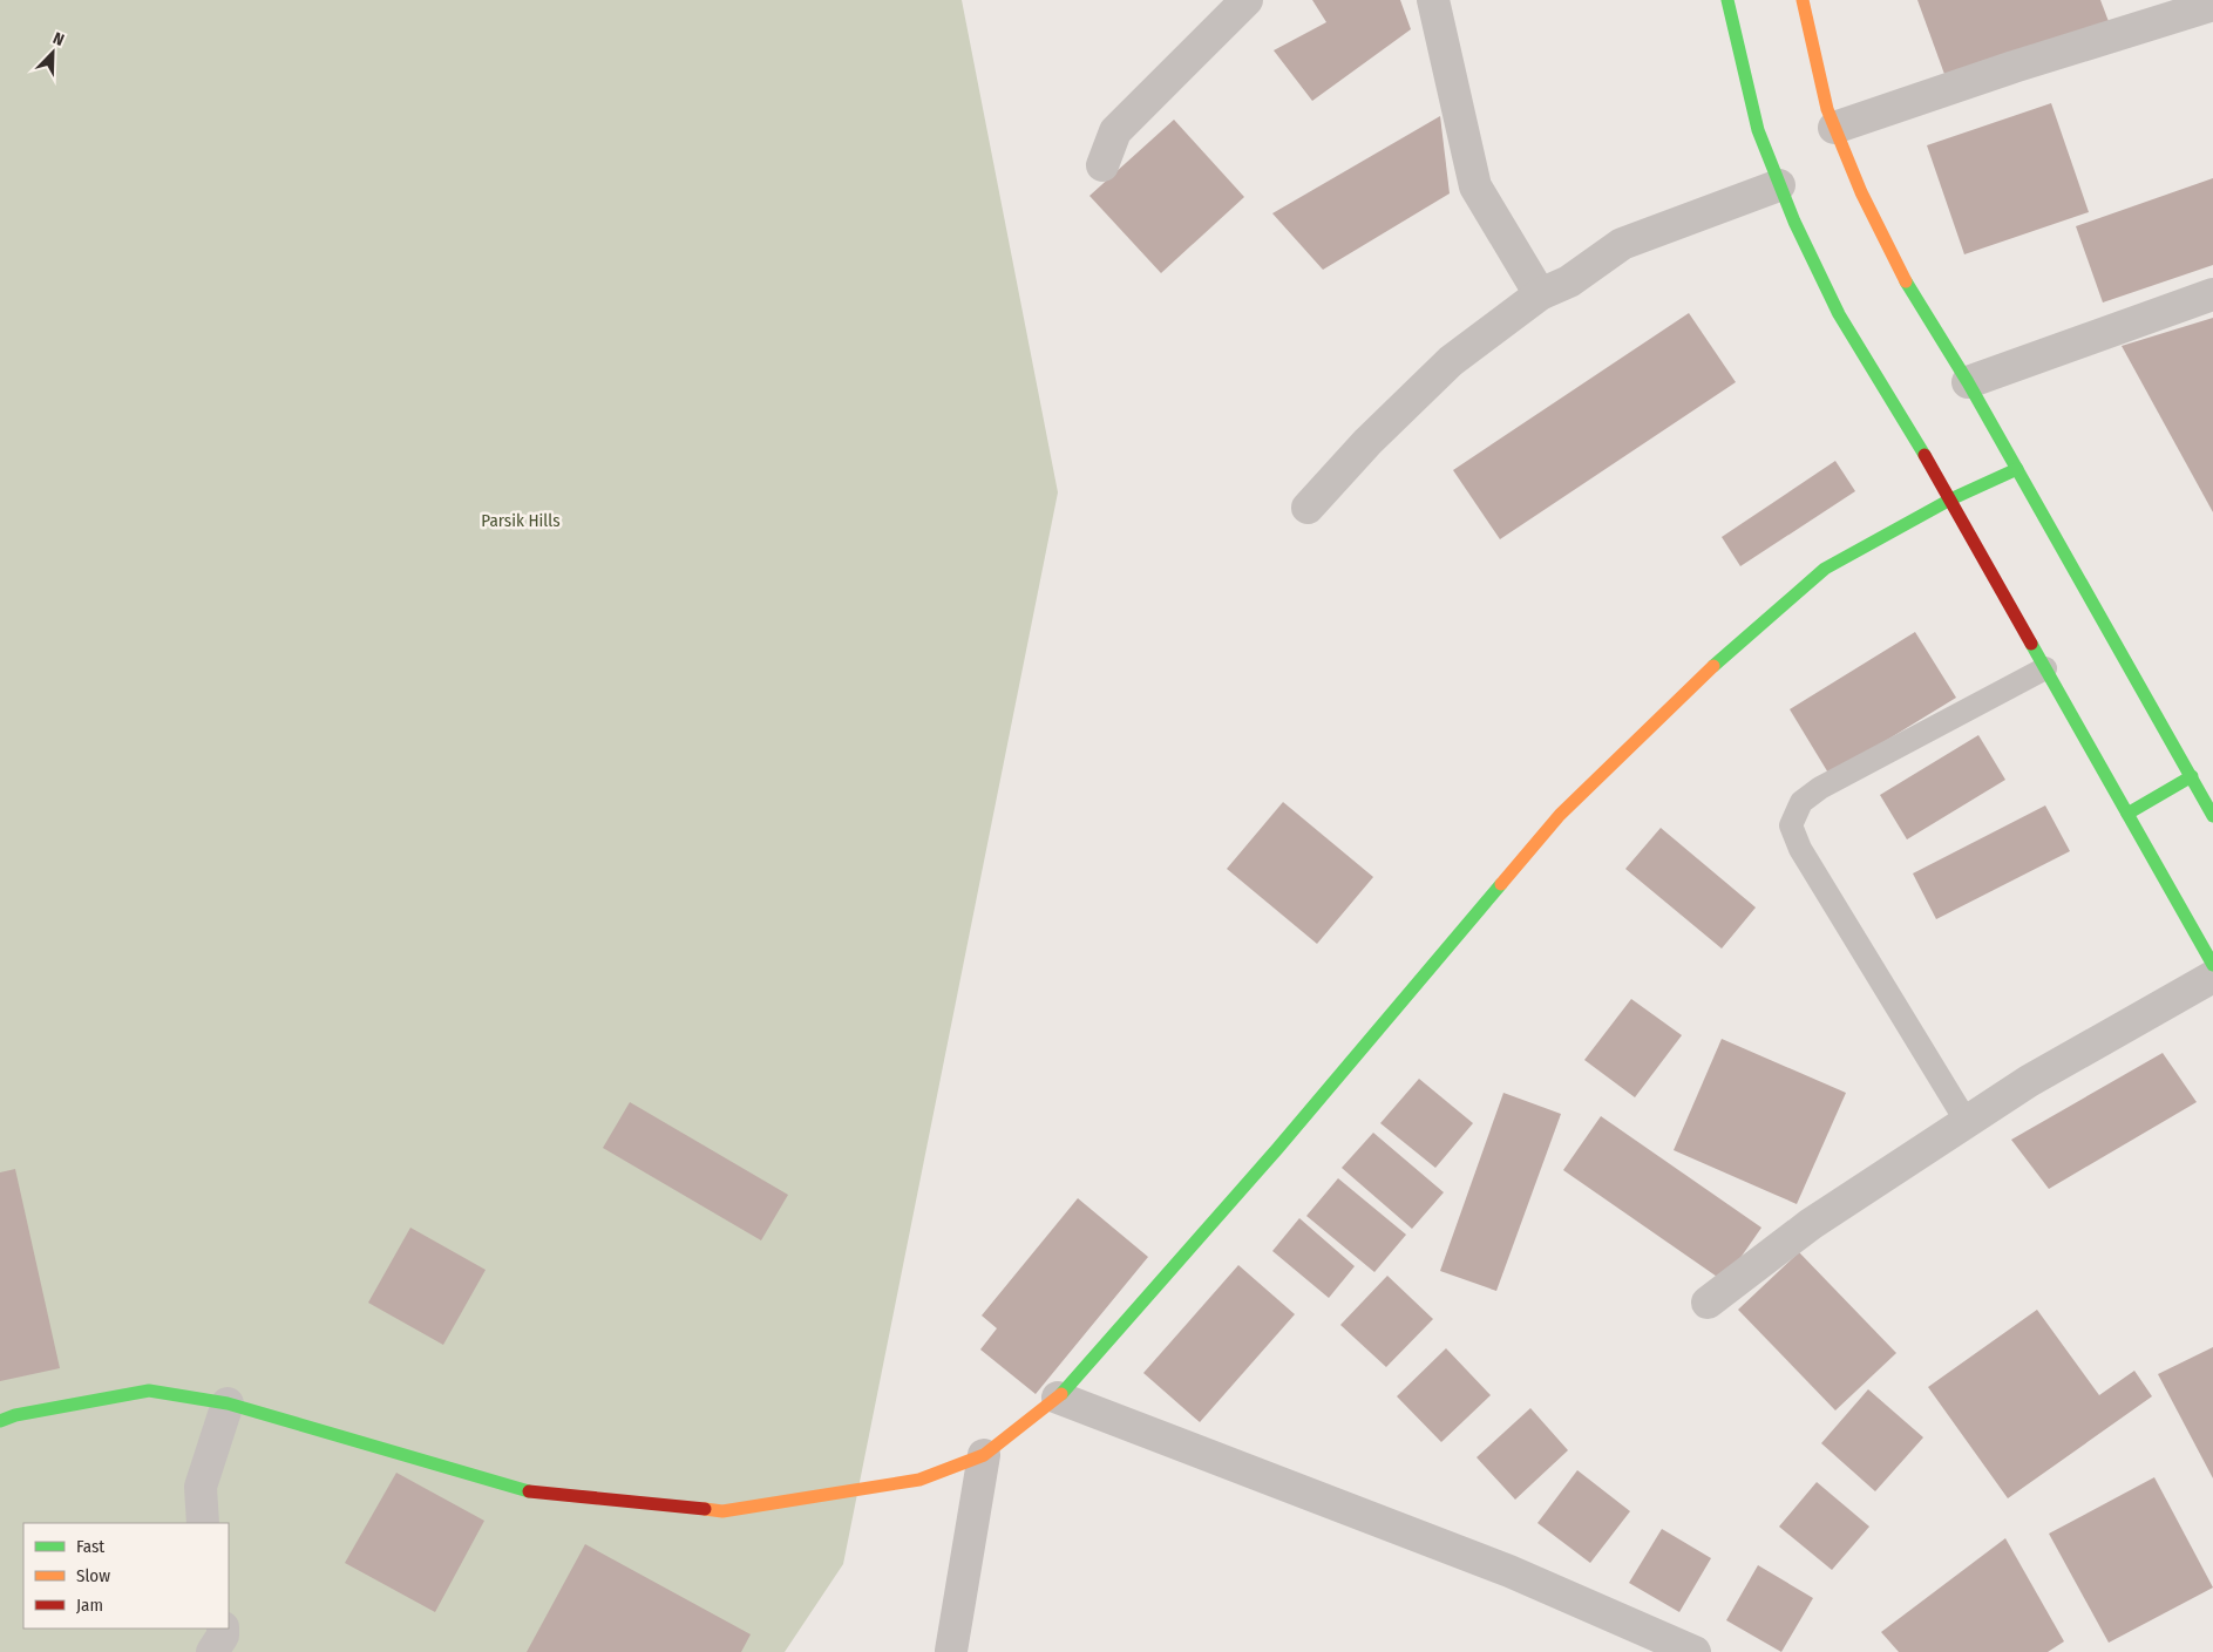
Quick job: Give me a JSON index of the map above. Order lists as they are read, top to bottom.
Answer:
{
  "parks": ["Parsik Hills"],
  "legend": ["Fast", "Slow", "Jam"],
  "north": "top right"
}
